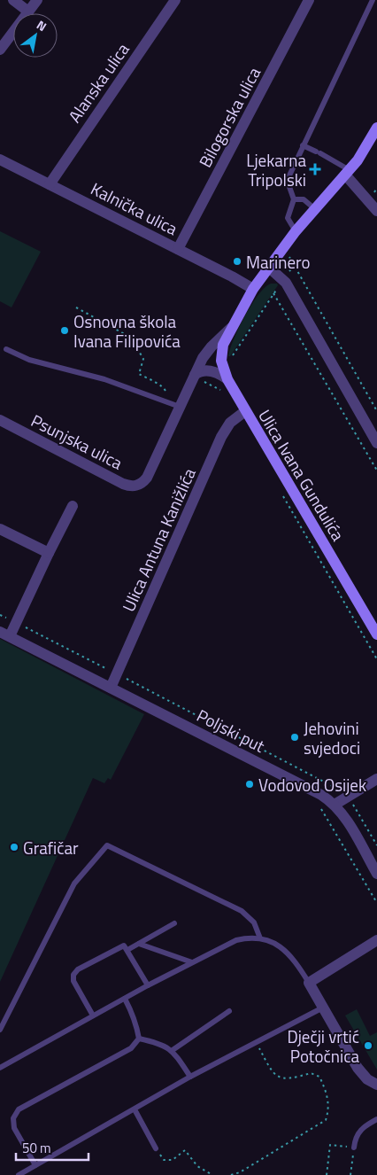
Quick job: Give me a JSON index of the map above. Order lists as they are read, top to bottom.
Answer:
{
  "streets": {
    "main road": ["Ulica Ivana Gundulića"],
    "street": [
      "Alanska ulica",
      "Bilogorska ulica",
      "Kalnička ulica",
      "Psunjska ulica",
      "Ulica Antuna Kanižlića",
      "Poljski put"
    ]
  },
  "crossings": [
    ["Alanska ulica", "Kalnička ulica"],
    ["Bilogorska ulica", "Kalnička ulica"],
    ["Ulica Ivana Gundulića", "Ulica Antuna Kanižlića"],
    ["Ulica Antuna Kanižlića", "Poljski put"]
  ],
  "places": {
    "health": ["Ljekarna Tripolski"],
    "other": [
      "Marinero",
      "Osnovna škola Ivana Filipovića",
      "Jehovini svjedoci",
      "Vodovod Osijek",
      "Grafičar",
      "Dječji vrtić Potočnica"
    ]
  },
  "scale_bar": "50 m",
  "north": "top right"
}
